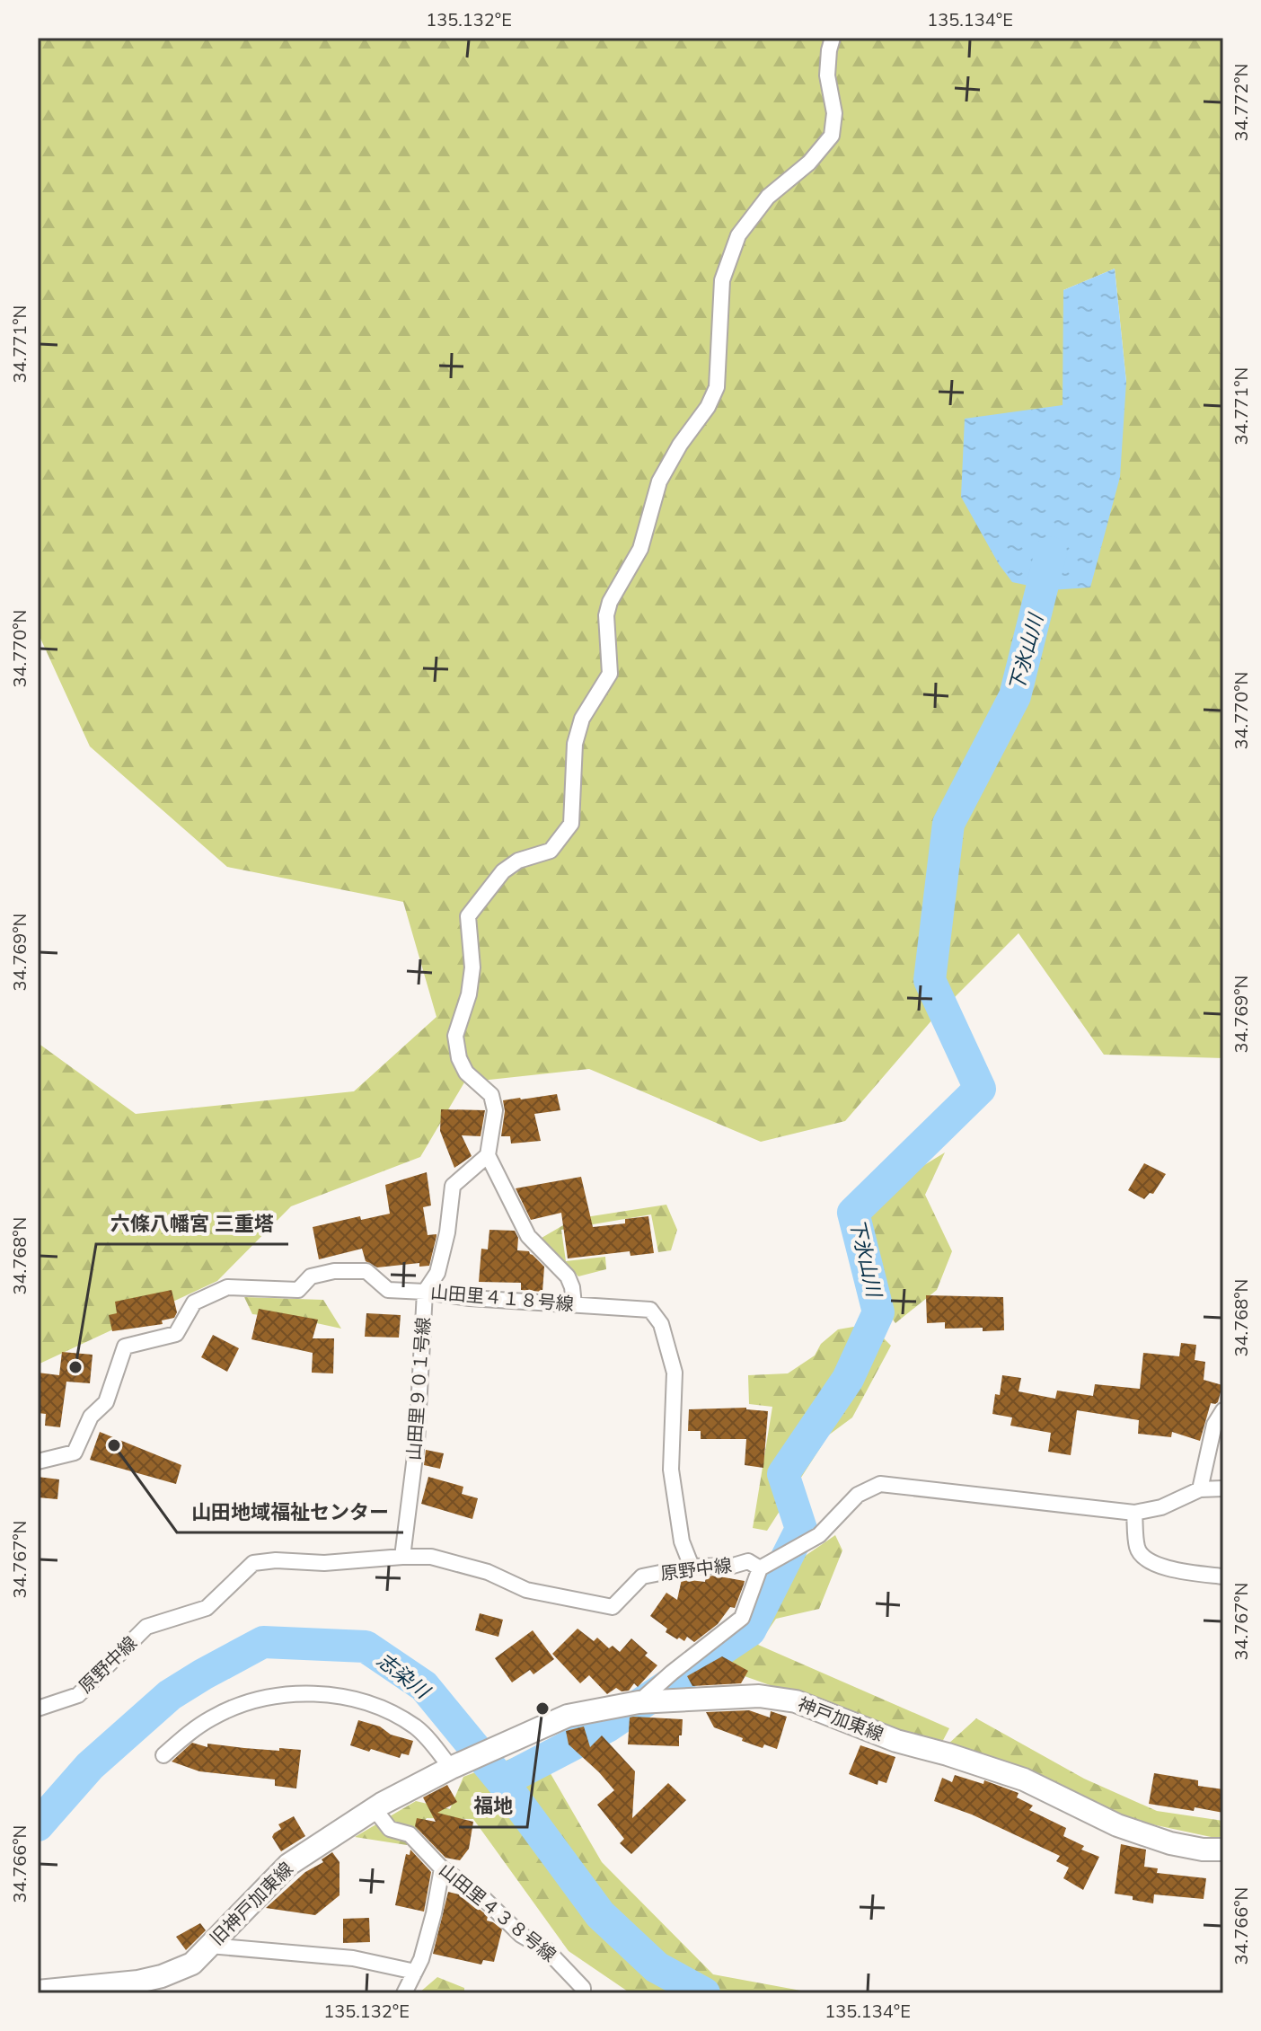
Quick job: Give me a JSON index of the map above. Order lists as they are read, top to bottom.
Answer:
{
  "streets": {
    "street": [
      "山田里４１８号線",
      "山田里９０１号線",
      "原野中線",
      "神戸加東線",
      "旧神戸加東線",
      "山田里４３８号線"
    ]
  },
  "crossings": [
    ["山田里４１８号線", "山田里９０１号線"],
    ["山田里４１８号線", "原野中線"],
    ["山田里９０１号線", "原野中線"],
    ["神戸加東線", "旧神戸加東線"],
    ["旧神戸加東線", "山田里４３８号線"]
  ],
  "water": ["下氷山川", "志染川"],
  "places": ["六條八幡宮 三重塔", "山田地域福祉センター", "福地"],
  "coordinates": [
    "135.132°E",
    "135.134°E",
    "34.772°N",
    "34.771°N",
    "34.770°N",
    "34.769°N",
    "34.768°N",
    "34.767°N",
    "34.766°N"
  ]
}
